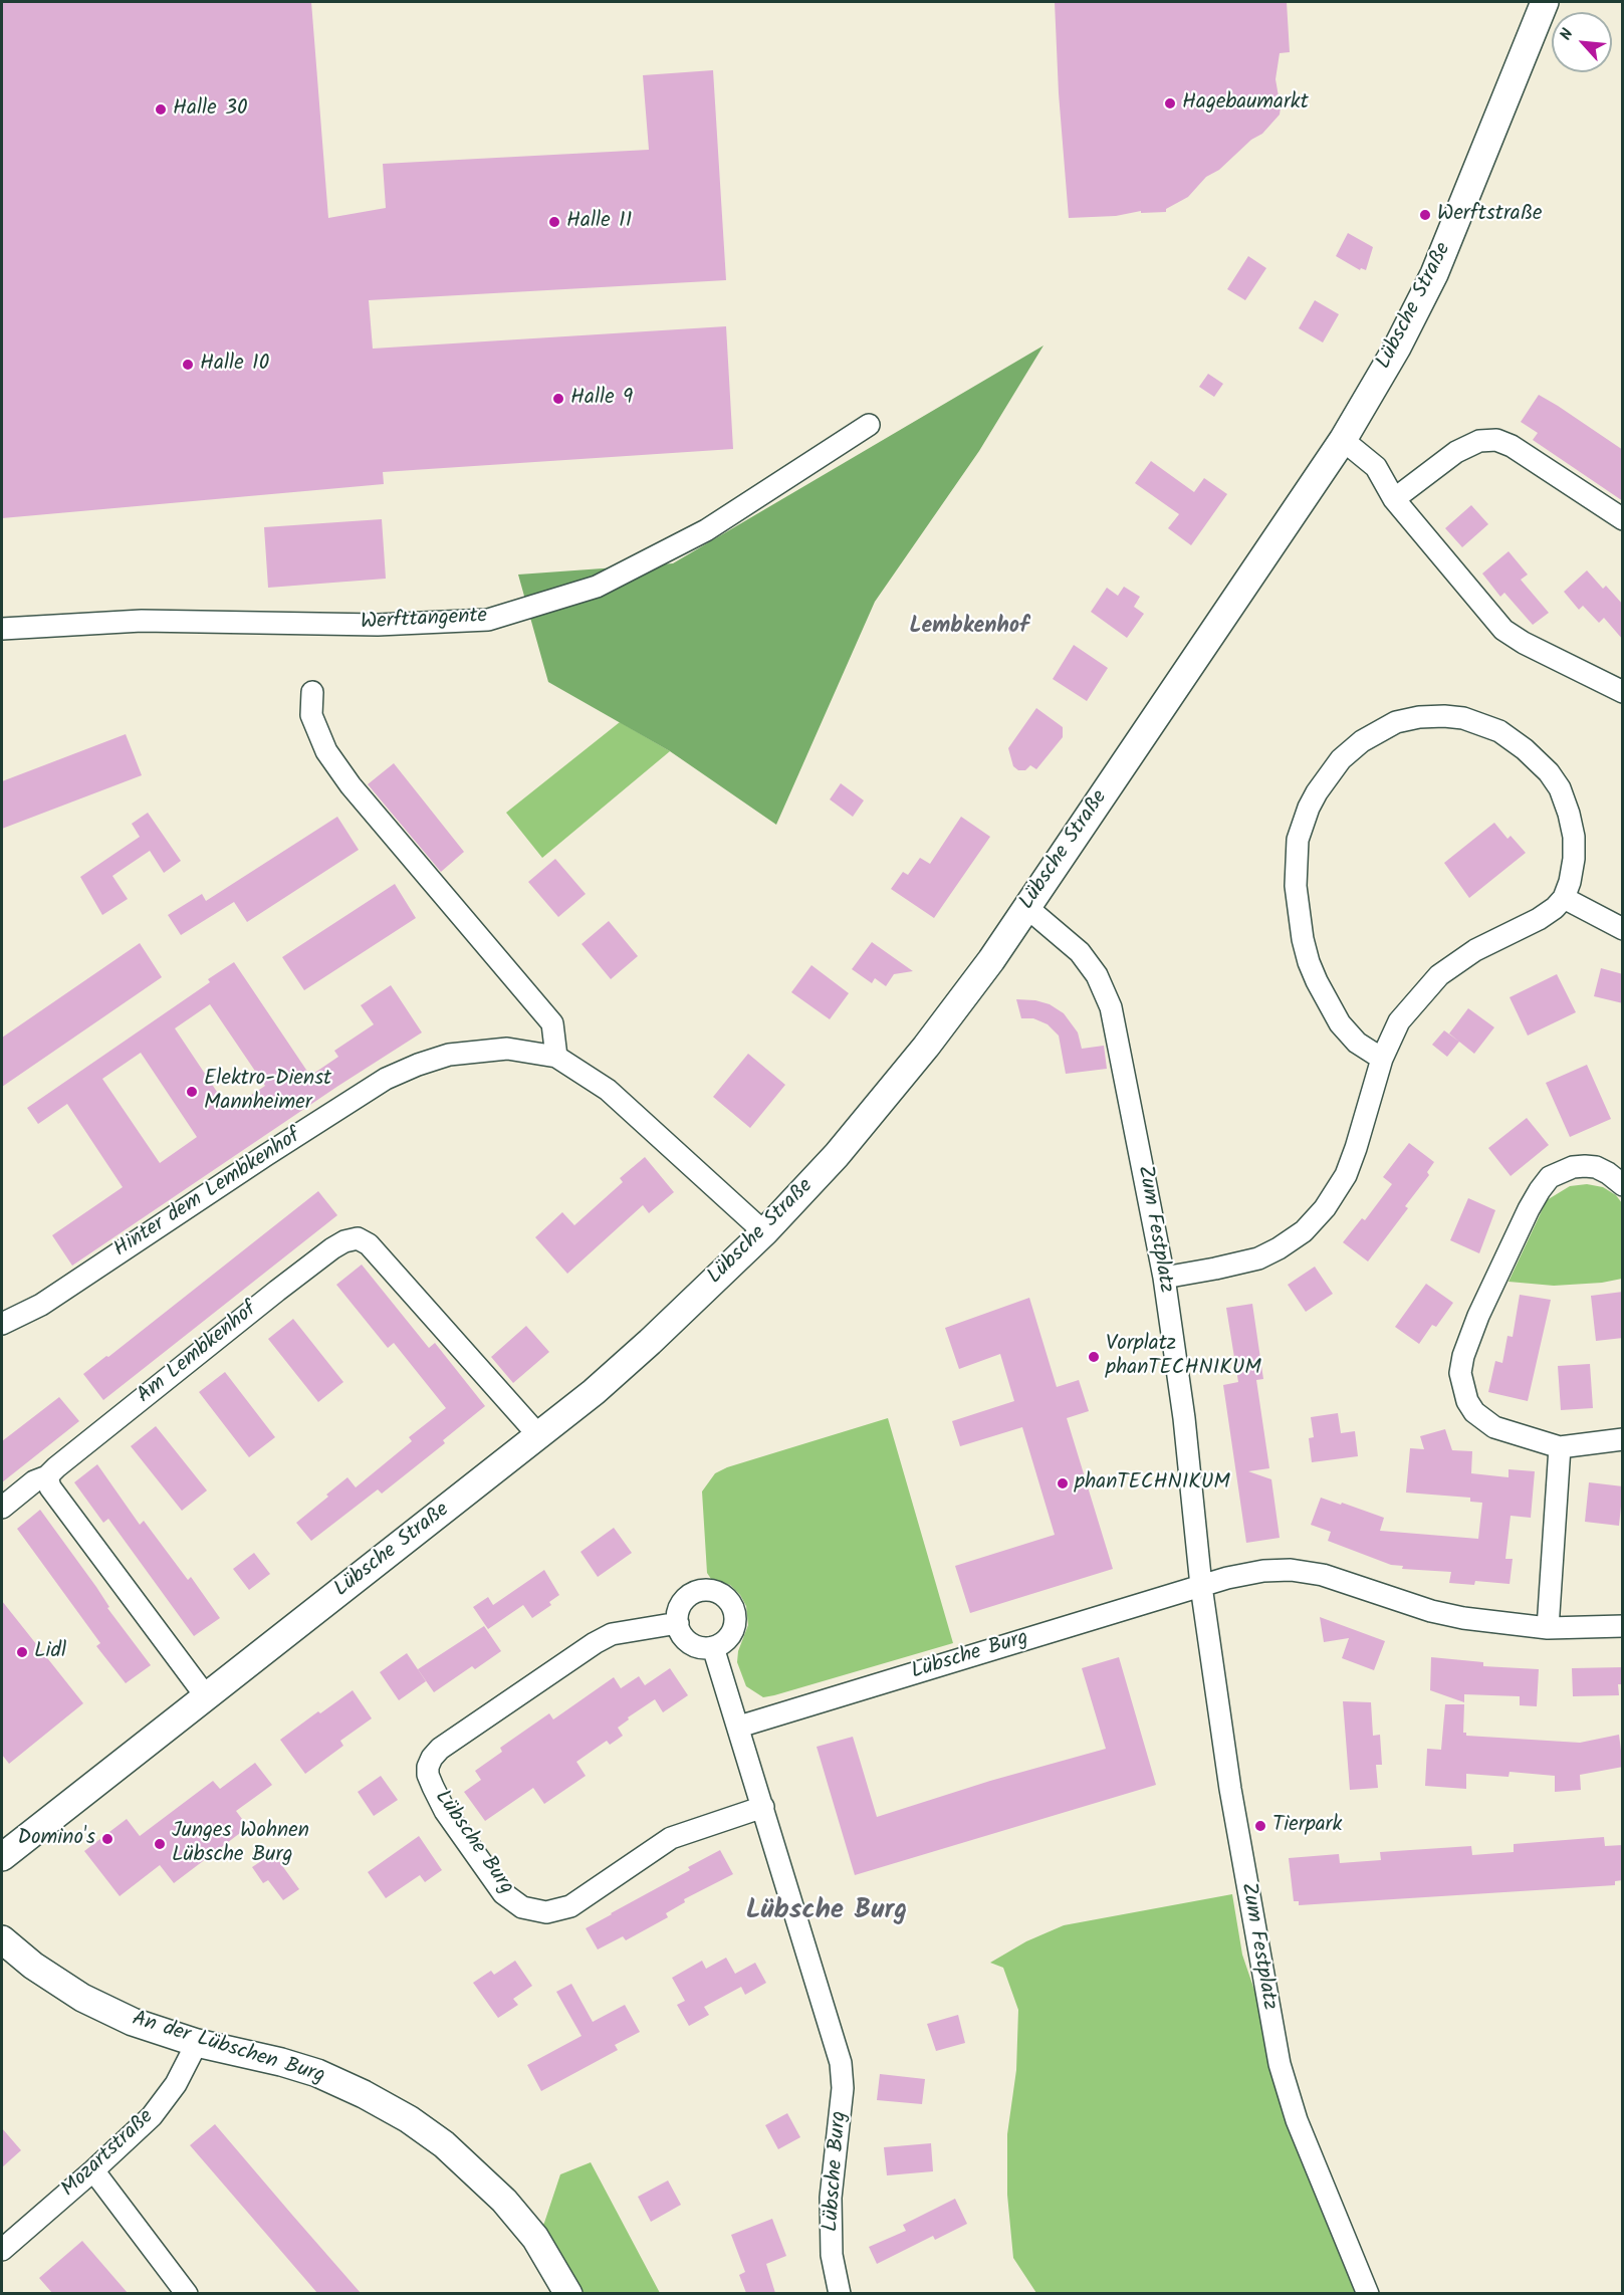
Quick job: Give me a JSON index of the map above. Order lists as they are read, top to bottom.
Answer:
{
  "streets": {
    "street": [
      "Lübsche Straße",
      "Werfttangente",
      "Hinter dem Lembkenhof",
      "Zum Festplatz",
      "Am Lembkenhof",
      "Lübsche Burg",
      "An der Lübschen Burg",
      "Mozartstraße"
    ]
  },
  "crossings": [
    ["Lübsche Straße", "Hinter dem Lembkenhof"],
    ["Lübsche Straße", "Zum Festplatz"],
    ["Lübsche Straße", "Am Lembkenhof"],
    ["Zum Festplatz", "Lübsche Burg"],
    ["An der Lübschen Burg", "Mozartstraße"]
  ],
  "districts": ["Lembkenhof", "Lübsche Burg"],
  "places": [
    "Hagebaumarkt",
    "Halle 30",
    "Werftstraße",
    "Halle 11",
    "Halle 10",
    "Halle 9",
    "Elektro-Dienst Mannheimer",
    "Vorplatz phanTECHNIKUM",
    "phanTECHNIKUM",
    "Lidl",
    "Tierpark",
    "Domino's",
    "Junges Wohnen Lübsche Burg"
  ],
  "north": "top left"
}
